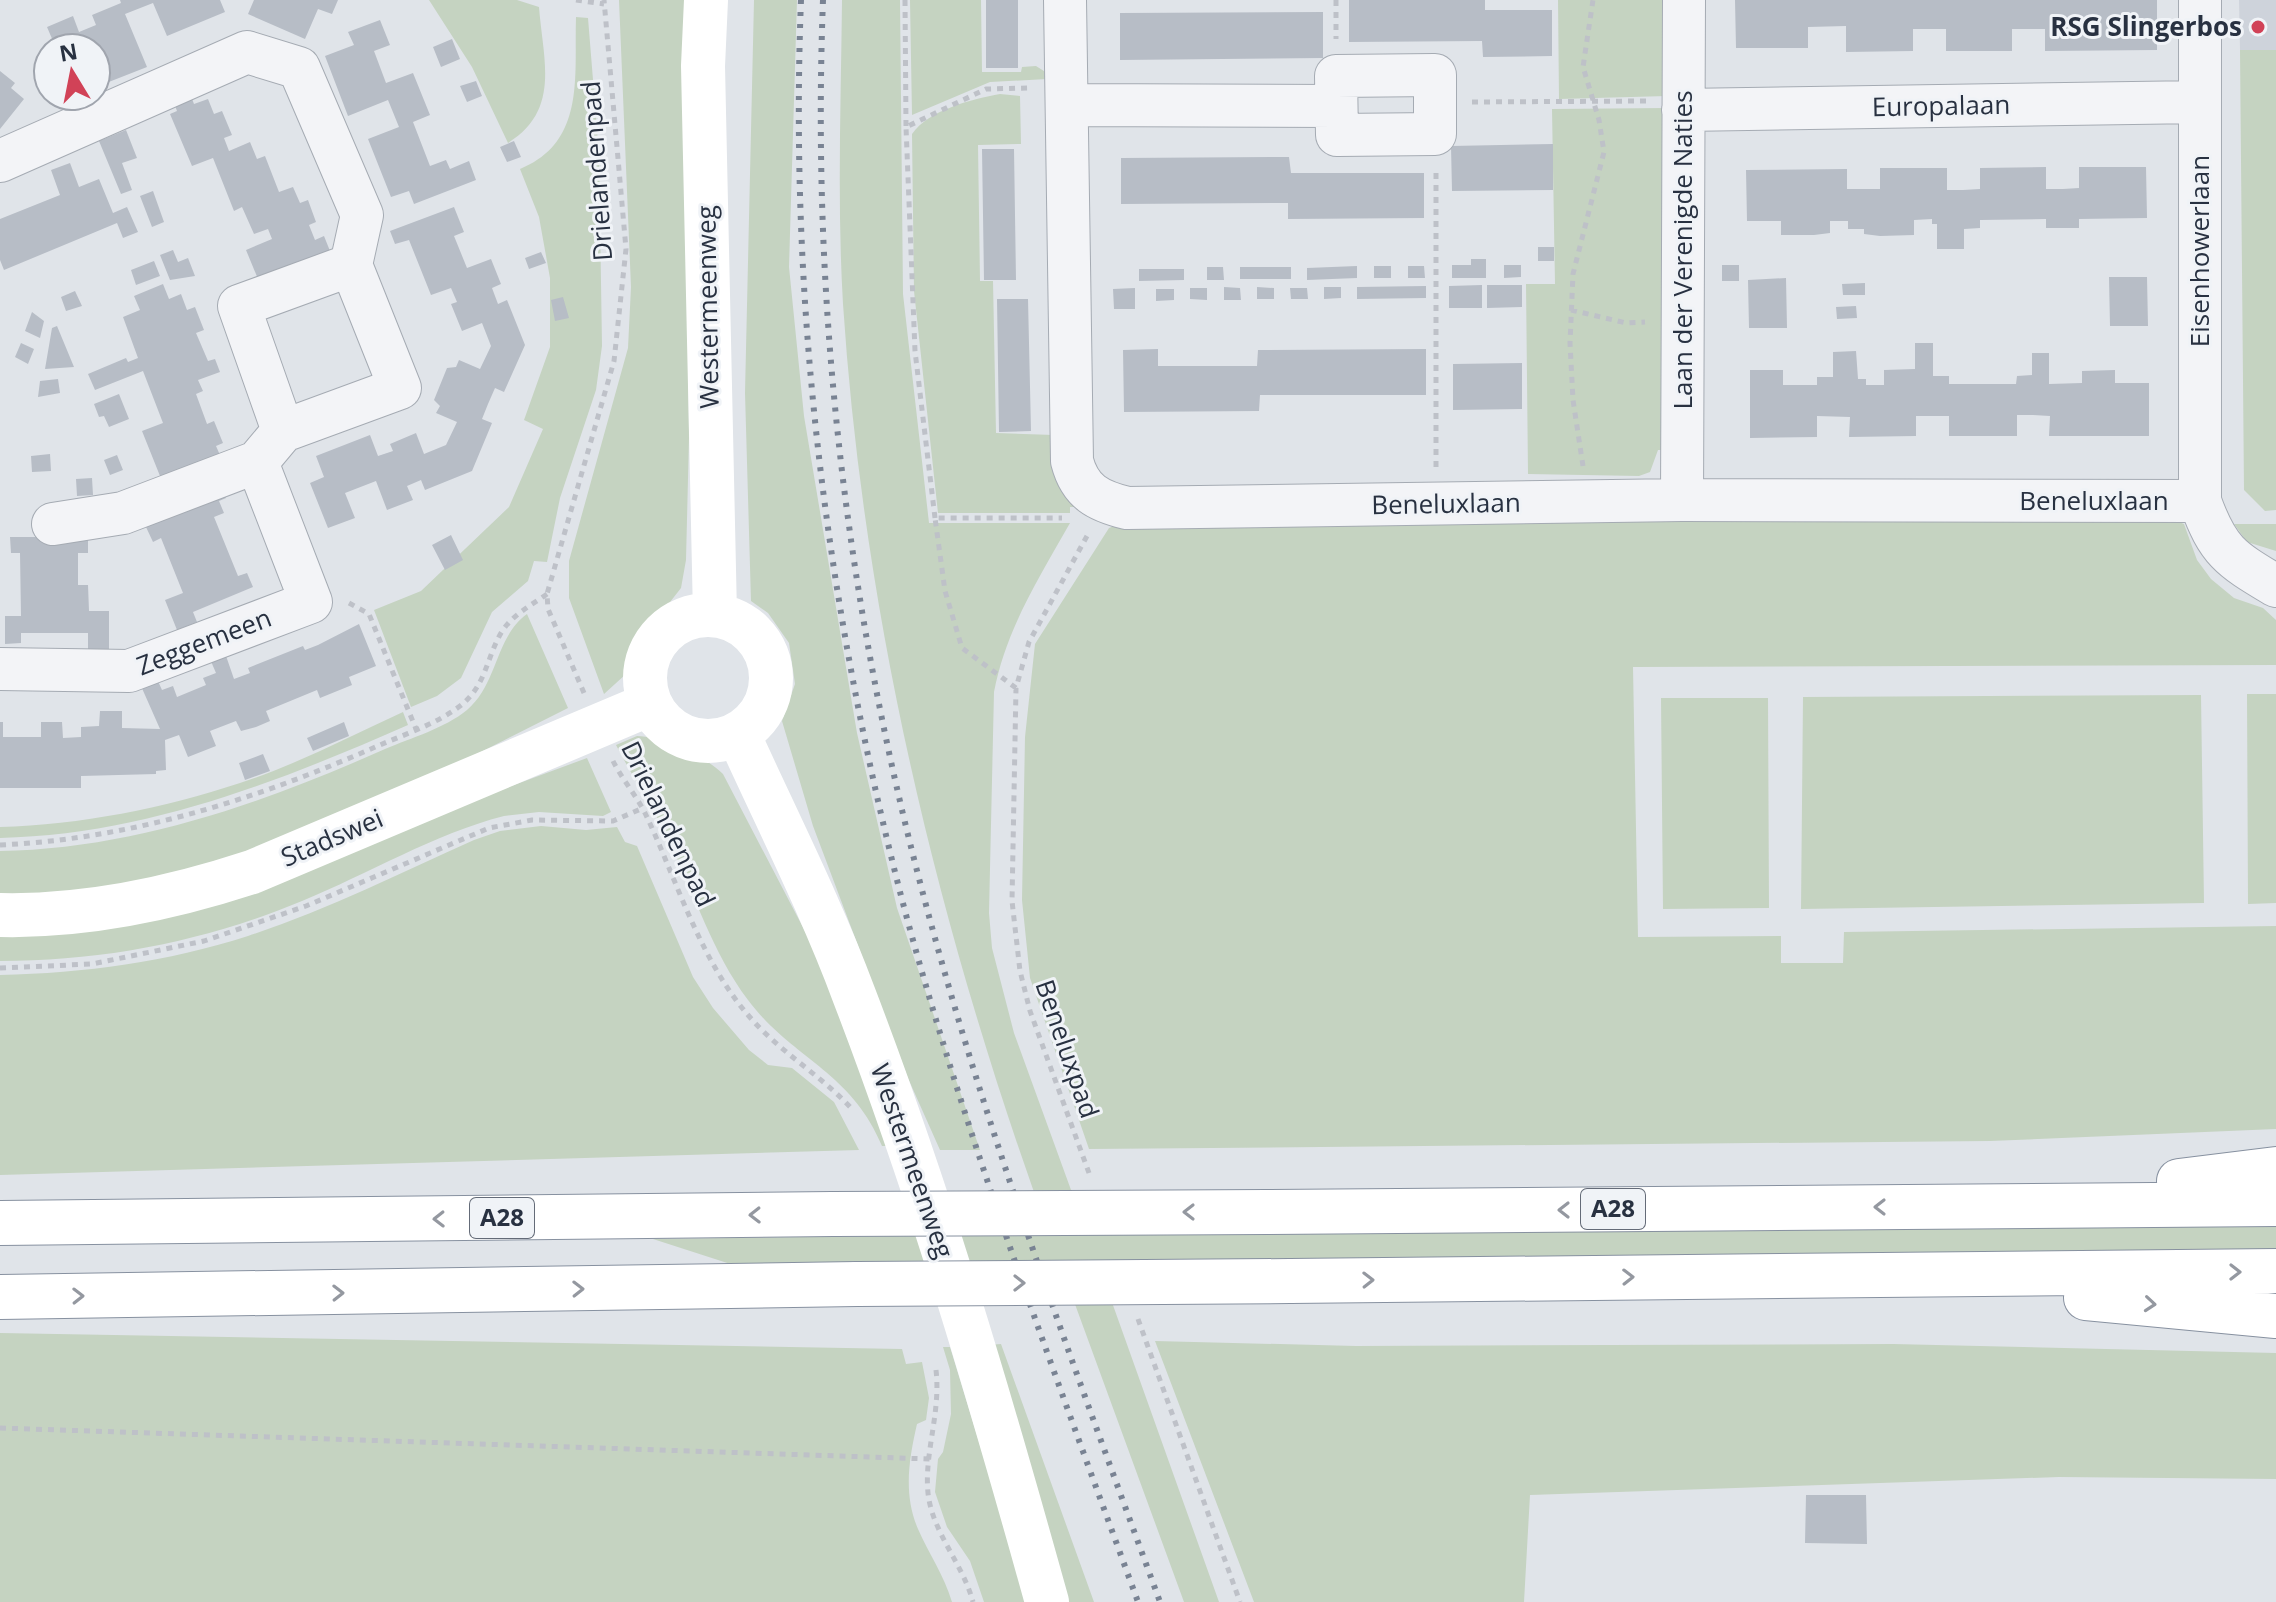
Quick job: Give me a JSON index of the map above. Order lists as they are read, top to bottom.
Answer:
{
  "streets": {
    "main road": ["Westermeenweg", "Stadswei", "A28"],
    "street": [
      "Europalaan",
      "Laan der Verenigde Naties",
      "Eisenhowerlaan",
      "Beneluxlaan",
      "Zeggemeen"
    ],
    "path": ["Drielandenpad", "Beneluxpad"]
  },
  "crossings": [
    ["Europalaan", "Laan der Verenigde Naties"],
    ["Europalaan", "Eisenhowerlaan"],
    ["Drielandenpad", "Stadswei"],
    ["Laan der Verenigde Naties", "Beneluxlaan"],
    ["Eisenhowerlaan", "Beneluxlaan"],
    ["Westermeenweg", "Stadswei"],
    ["Beneluxlaan", "Beneluxpad"]
  ],
  "places": ["RSG Slingerbos"],
  "north": "top"
}
